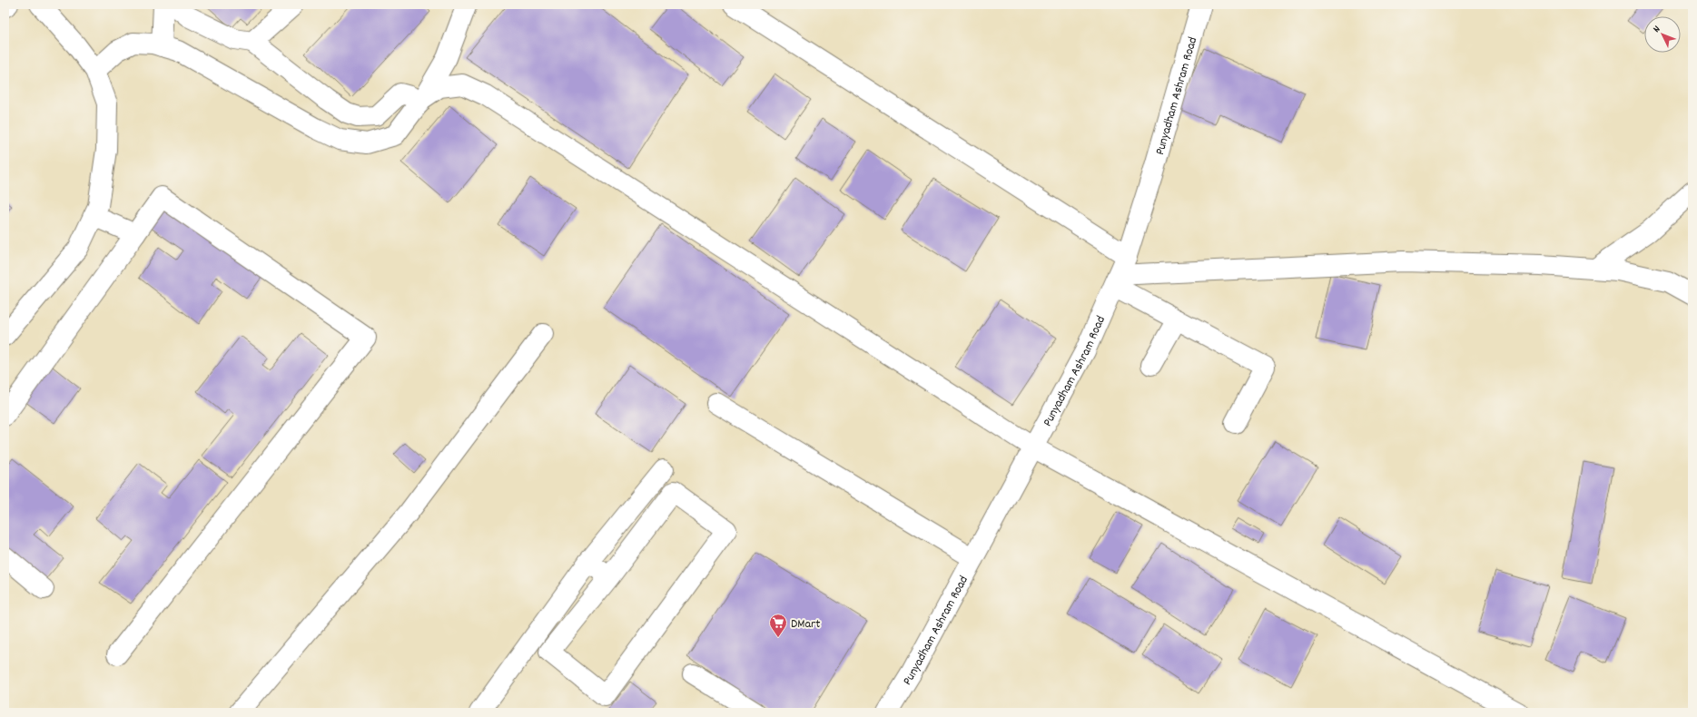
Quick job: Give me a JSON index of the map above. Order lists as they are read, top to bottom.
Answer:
{
  "streets": {
    "street": ["Punyadham Ashram Road"]
  },
  "places": {
    "supermarket": ["DMart"]
  },
  "north": "top left"
}
